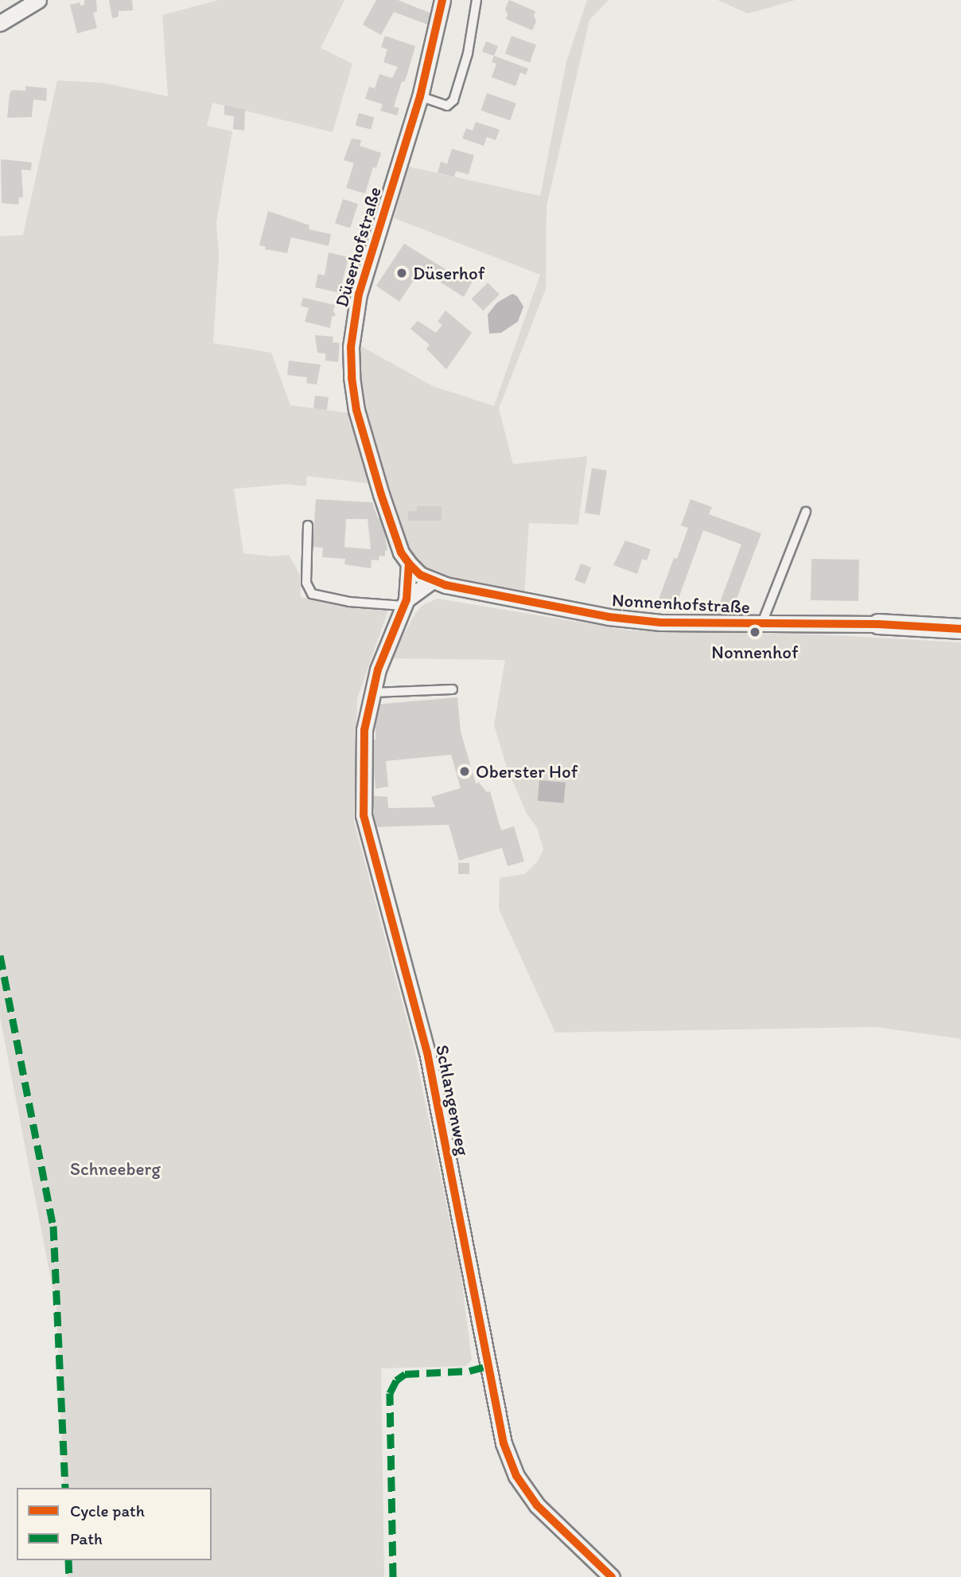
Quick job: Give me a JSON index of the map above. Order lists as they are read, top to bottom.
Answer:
{
  "streets": {
    "street": ["Düserhofstraße", "Nonnenhofstraße", "Schlangenweg"]
  },
  "crossings": [
    ["Düserhofstraße", "Nonnenhofstraße"]
  ],
  "parks": ["Schneeberg"],
  "places": ["Düserhof", "Nonnenhof", "Oberster Hof"],
  "legend": ["Cycle path", "Path"]
}
